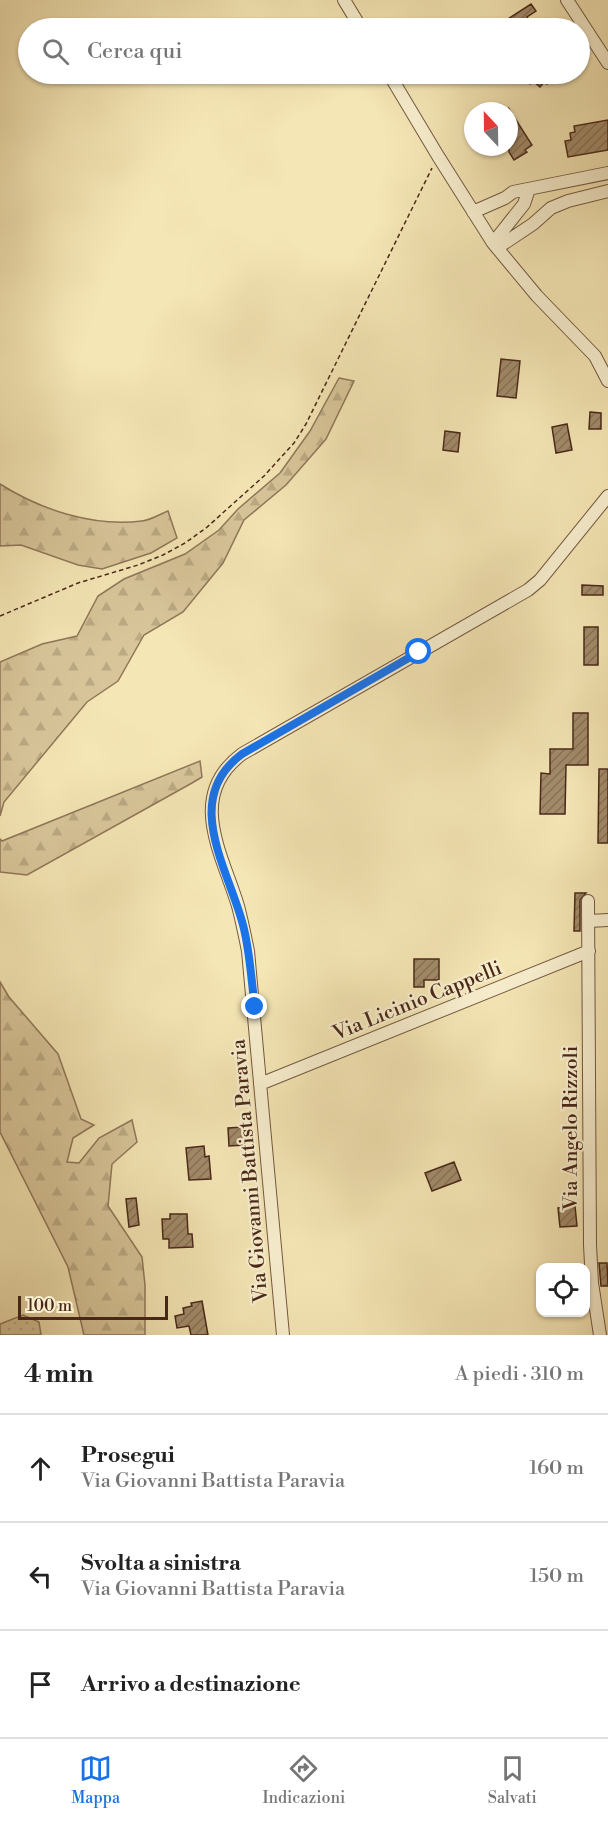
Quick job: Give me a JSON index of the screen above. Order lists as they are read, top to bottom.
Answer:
{
  "streets": {
    "street": ["Via Licinio Cappelli", "Via Angelo Rizzoli", "Via Giovanni Battista Paravia"]
  },
  "crossings": [
    ["Via Licinio Cappelli", "Via Angelo Rizzoli"],
    ["Via Licinio Cappelli", "Via Giovanni Battista Paravia"]
  ],
  "scale_bar": "100 m",
  "north": "top",
  "page": {
    "search": "Cerca qui",
    "scale": "100 m",
    "heading": ["4 min", "A piedi · 310 m"],
    "list": [
      ["Prosegui", "Via Giovanni Battista Paravia", "160 m"],
      ["Svolta a sinistra", "Via Giovanni Battista Paravia", "150 m"],
      "Arrivo a destinazione"
    ],
    "nav": ["Mappa", "Indicazioni", "Salvati"]
  }
}
